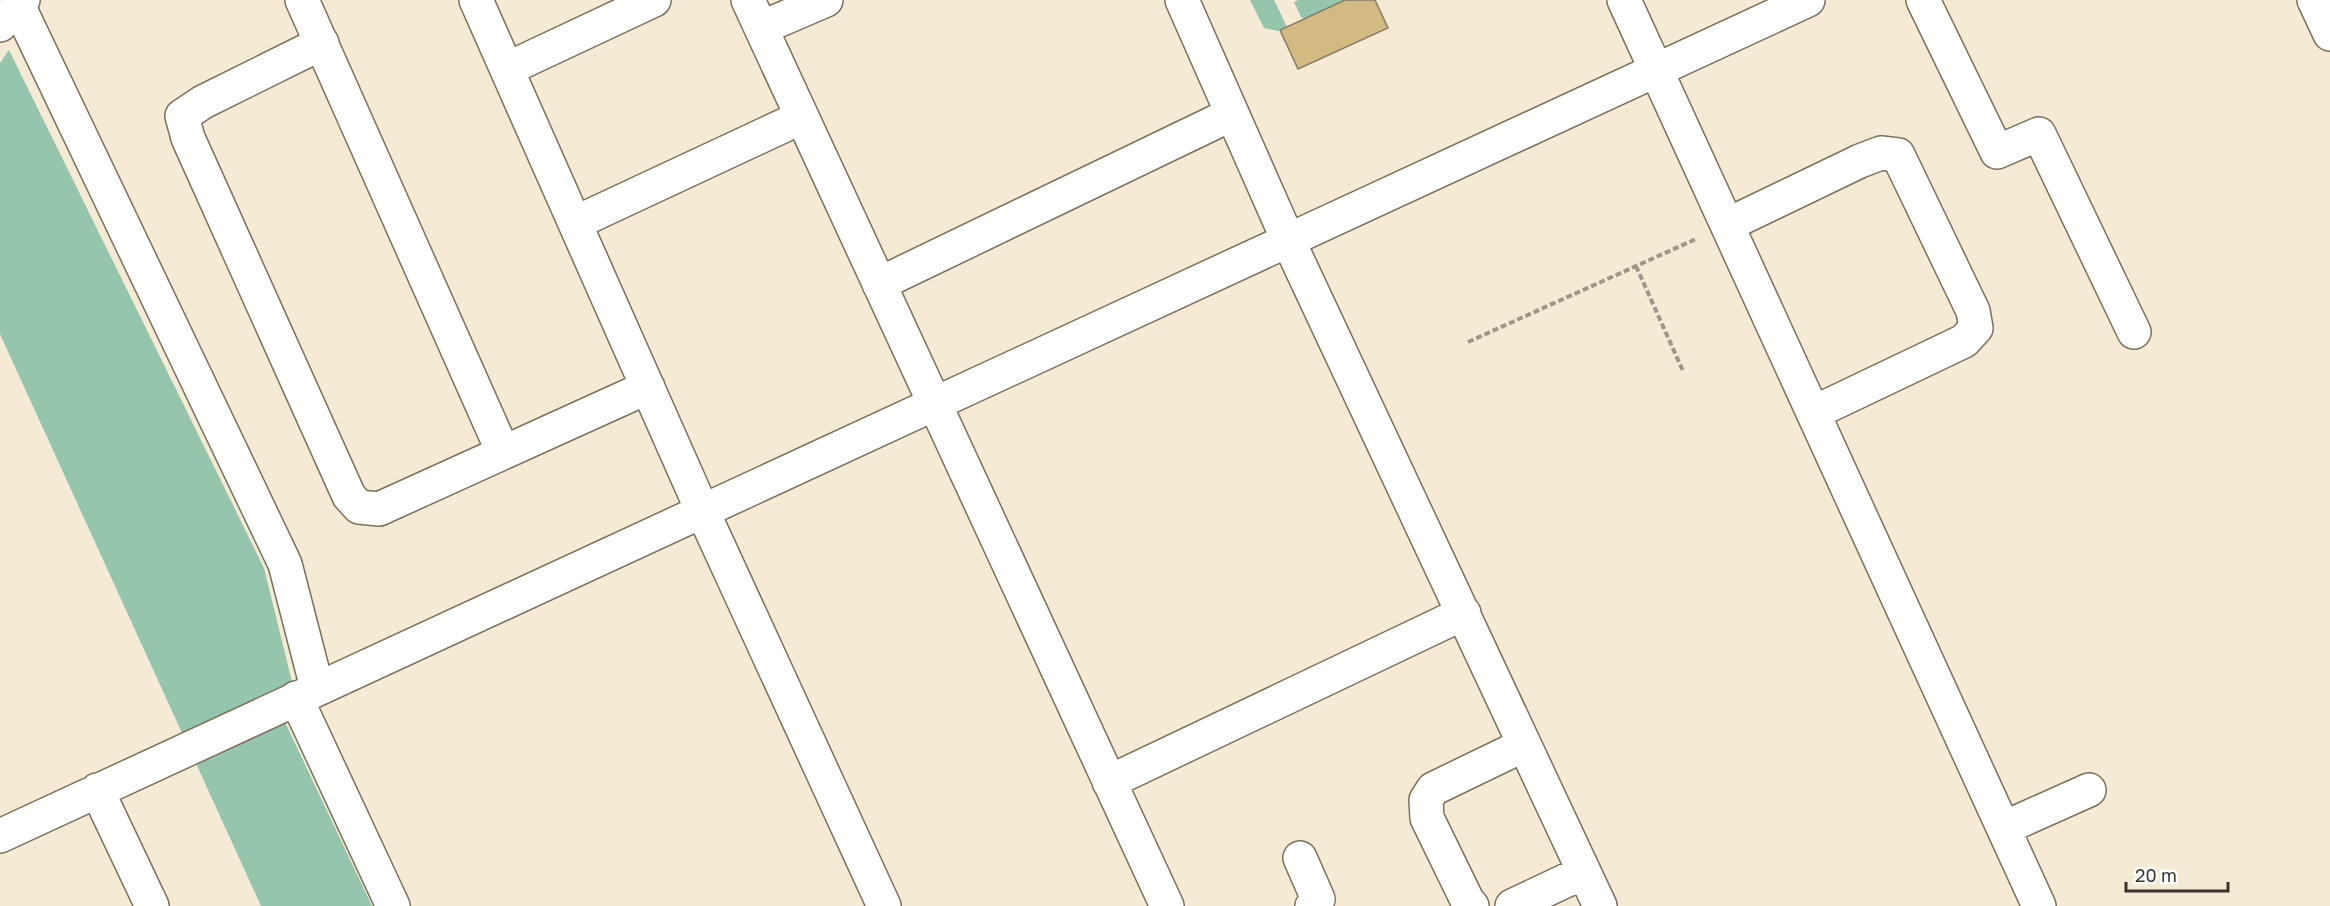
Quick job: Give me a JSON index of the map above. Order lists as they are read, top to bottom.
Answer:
{
  "scale_bar": "20 m"
}
